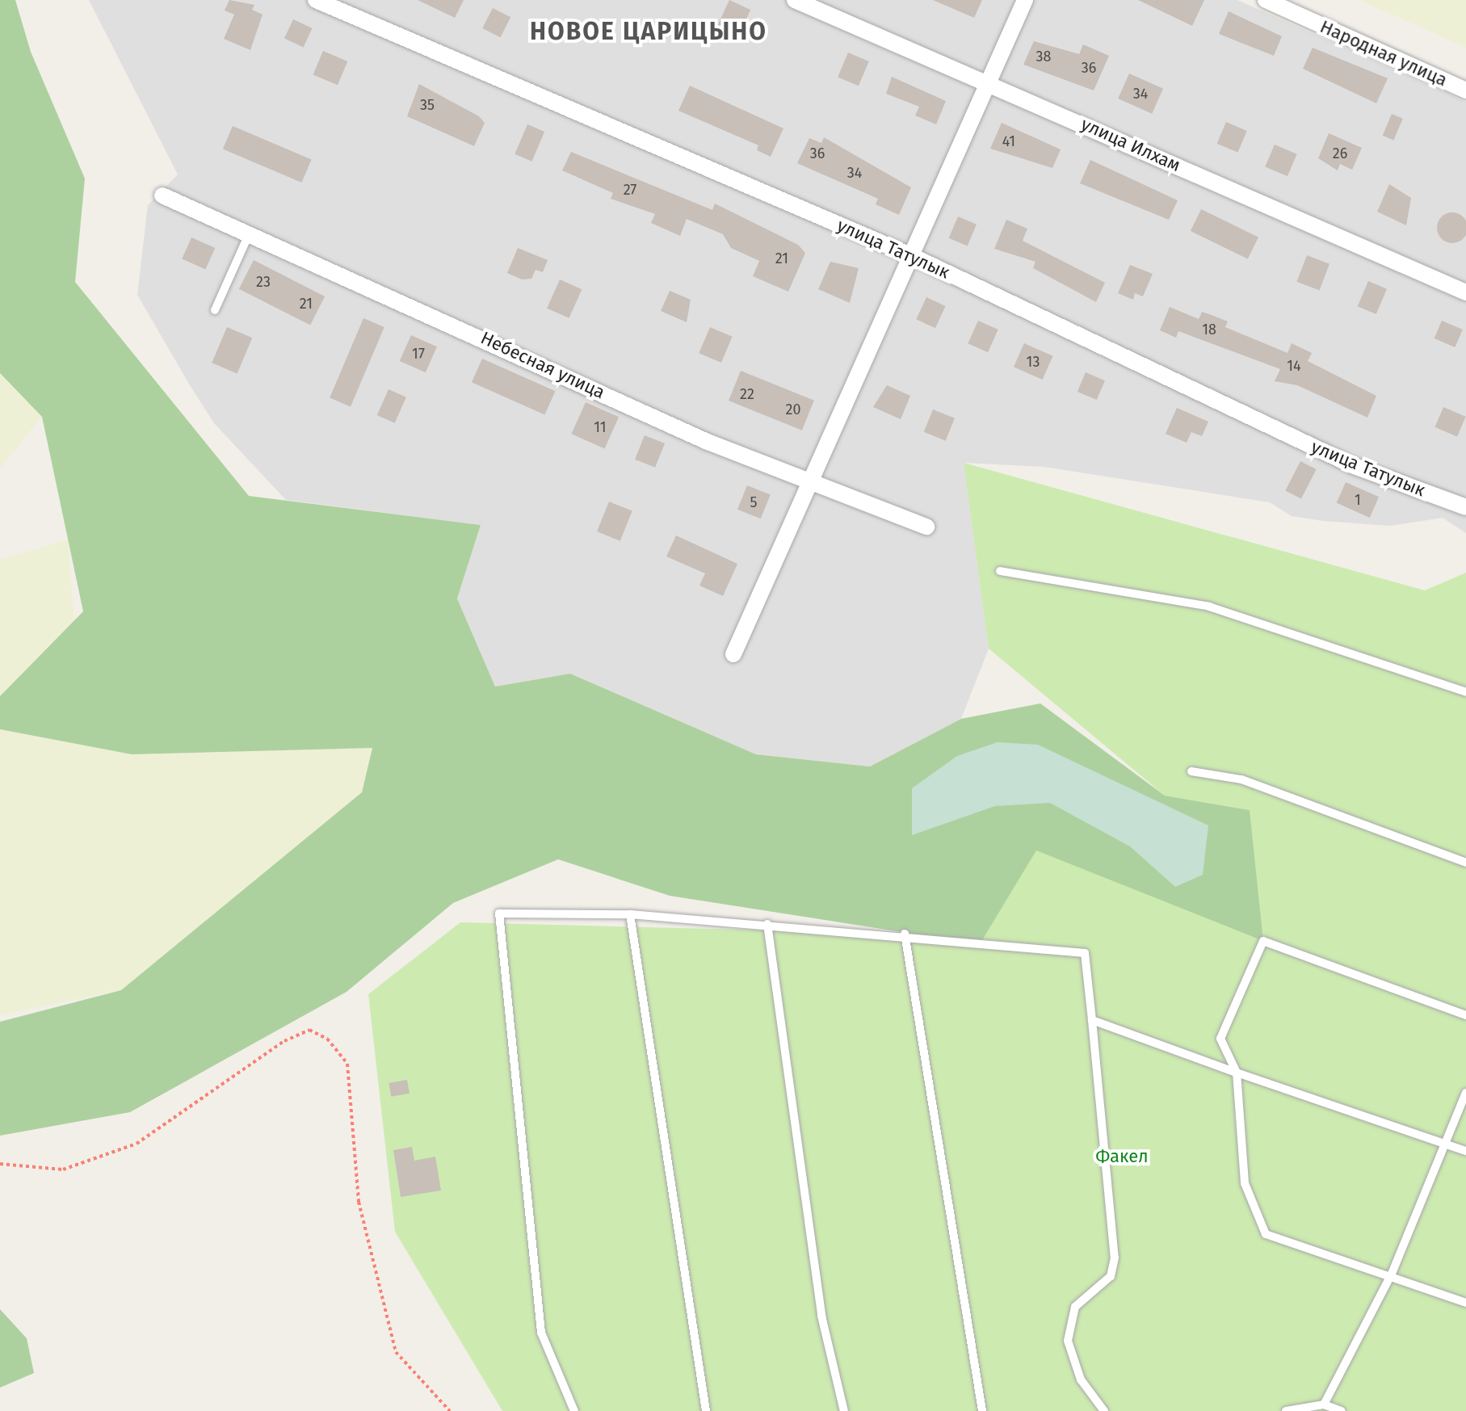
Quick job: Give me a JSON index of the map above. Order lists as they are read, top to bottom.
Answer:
{
  "streets": {
    "street": [
      "Народная улица",
      "улица Илхам",
      "улица Татулык",
      "Небесная улица"
    ]
  },
  "districts": ["НОВОЕ ЦАРИЦЫНО"],
  "parks": ["Факел"],
  "house_numbers": [
    "38",
    "36",
    "34",
    "35",
    "41",
    "36",
    "26",
    "34",
    "27",
    "21",
    "23",
    "21",
    "18",
    "17",
    "13",
    "14",
    "22",
    "20",
    "11",
    "1",
    "5"
  ]
}
